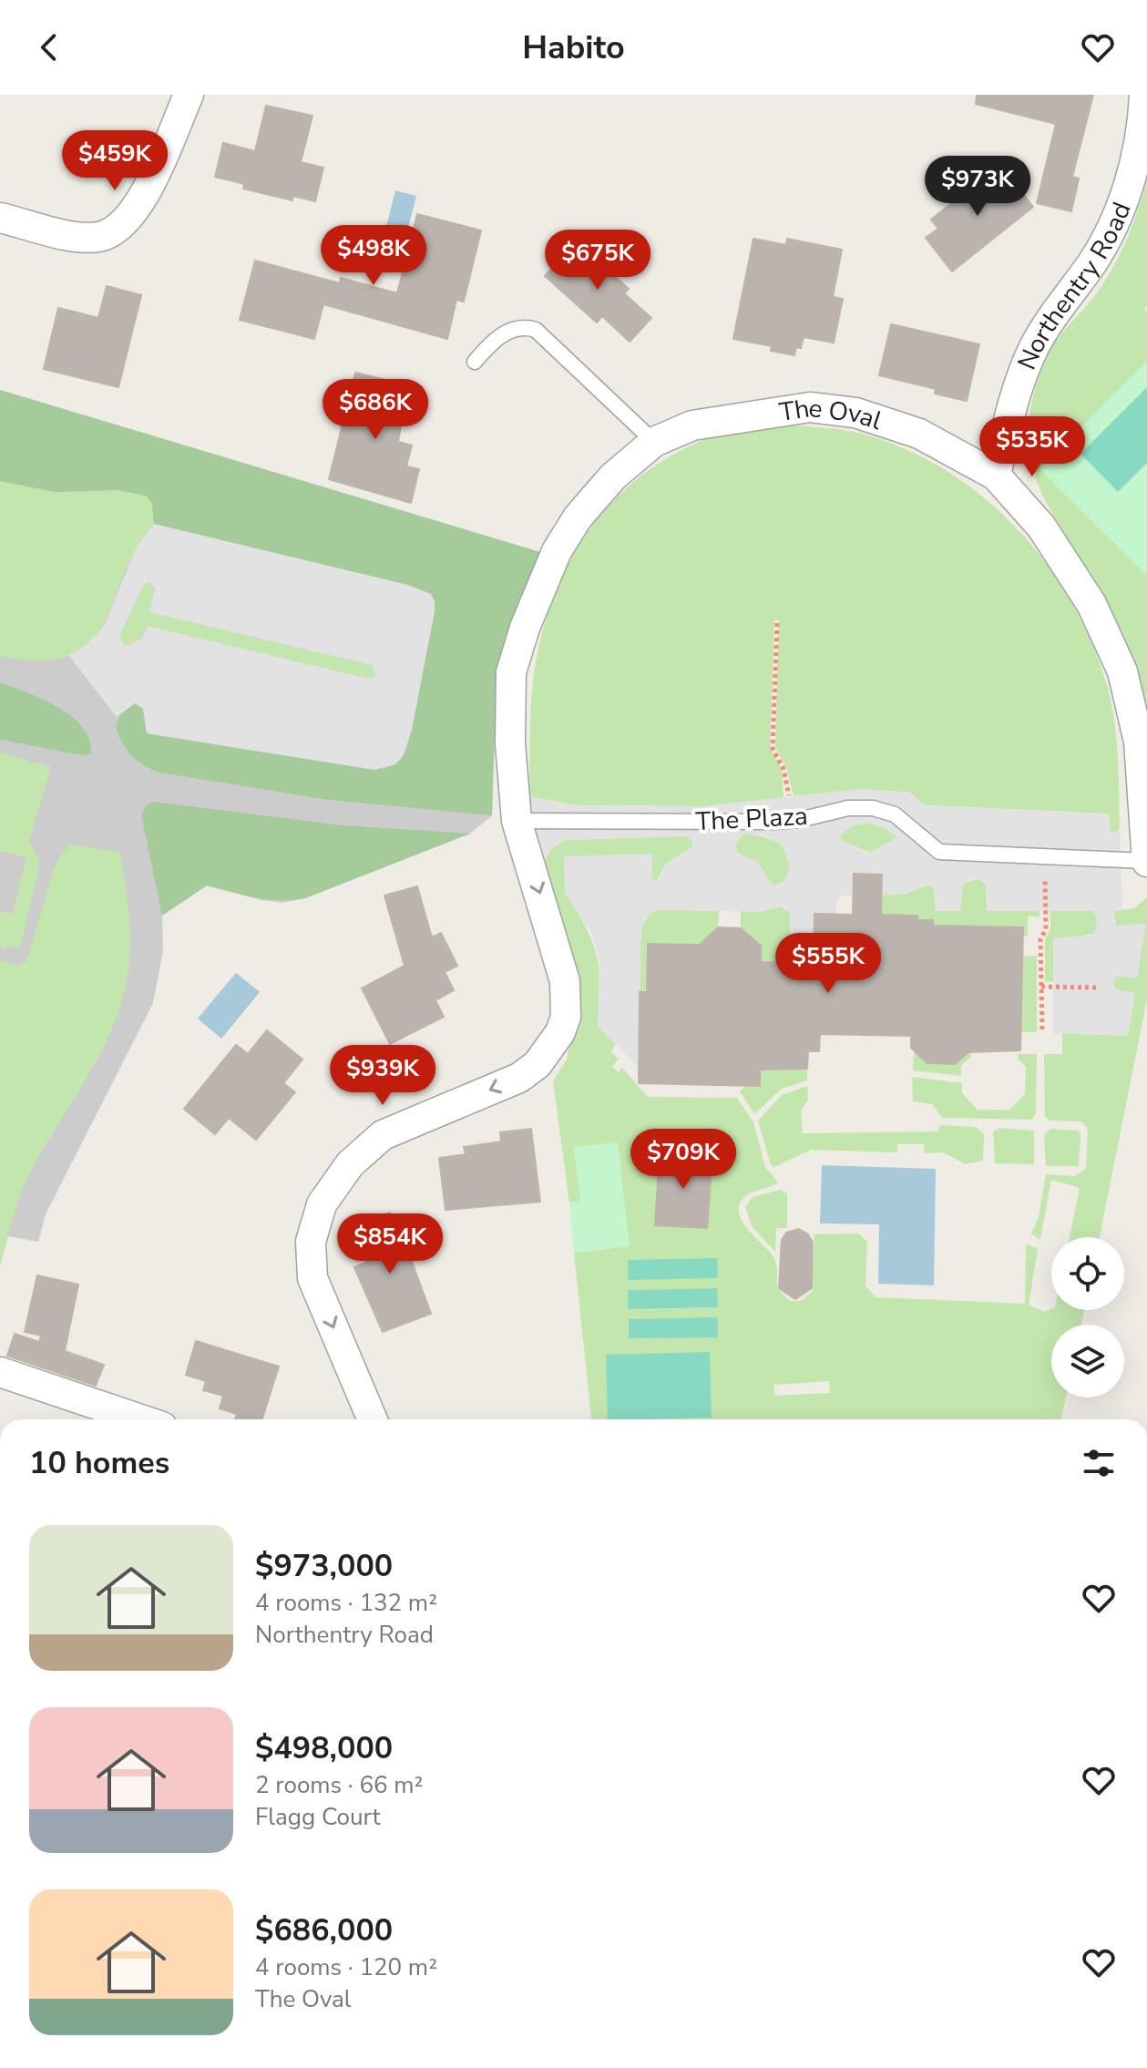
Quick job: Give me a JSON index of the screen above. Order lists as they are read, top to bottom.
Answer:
{
  "streets": {
    "street": ["Northentry Road", "The Oval"],
    "lane": ["The Plaza"]
  },
  "crossings": [
    ["Northentry Road", "The Oval"],
    ["The Oval", "The Plaza"]
  ],
  "page": {
    "header": "Habito",
    "price": [
      "$459K",
      "$973K",
      "$498K",
      "$675K",
      "$686K",
      "$535K",
      "$555K",
      "$939K",
      "$709K",
      "$854K"
    ],
    "heading": "10 homes",
    "list": [
      {
        "name": "$973,000",
        "note": "4 rooms · 132 m² · Northentry Road"
      },
      {
        "name": "$498,000",
        "note": "2 rooms · 66 m² · Flagg Court"
      },
      {
        "name": "$686,000",
        "note": "4 rooms · 120 m² · The Oval"
      }
    ]
  }
}
